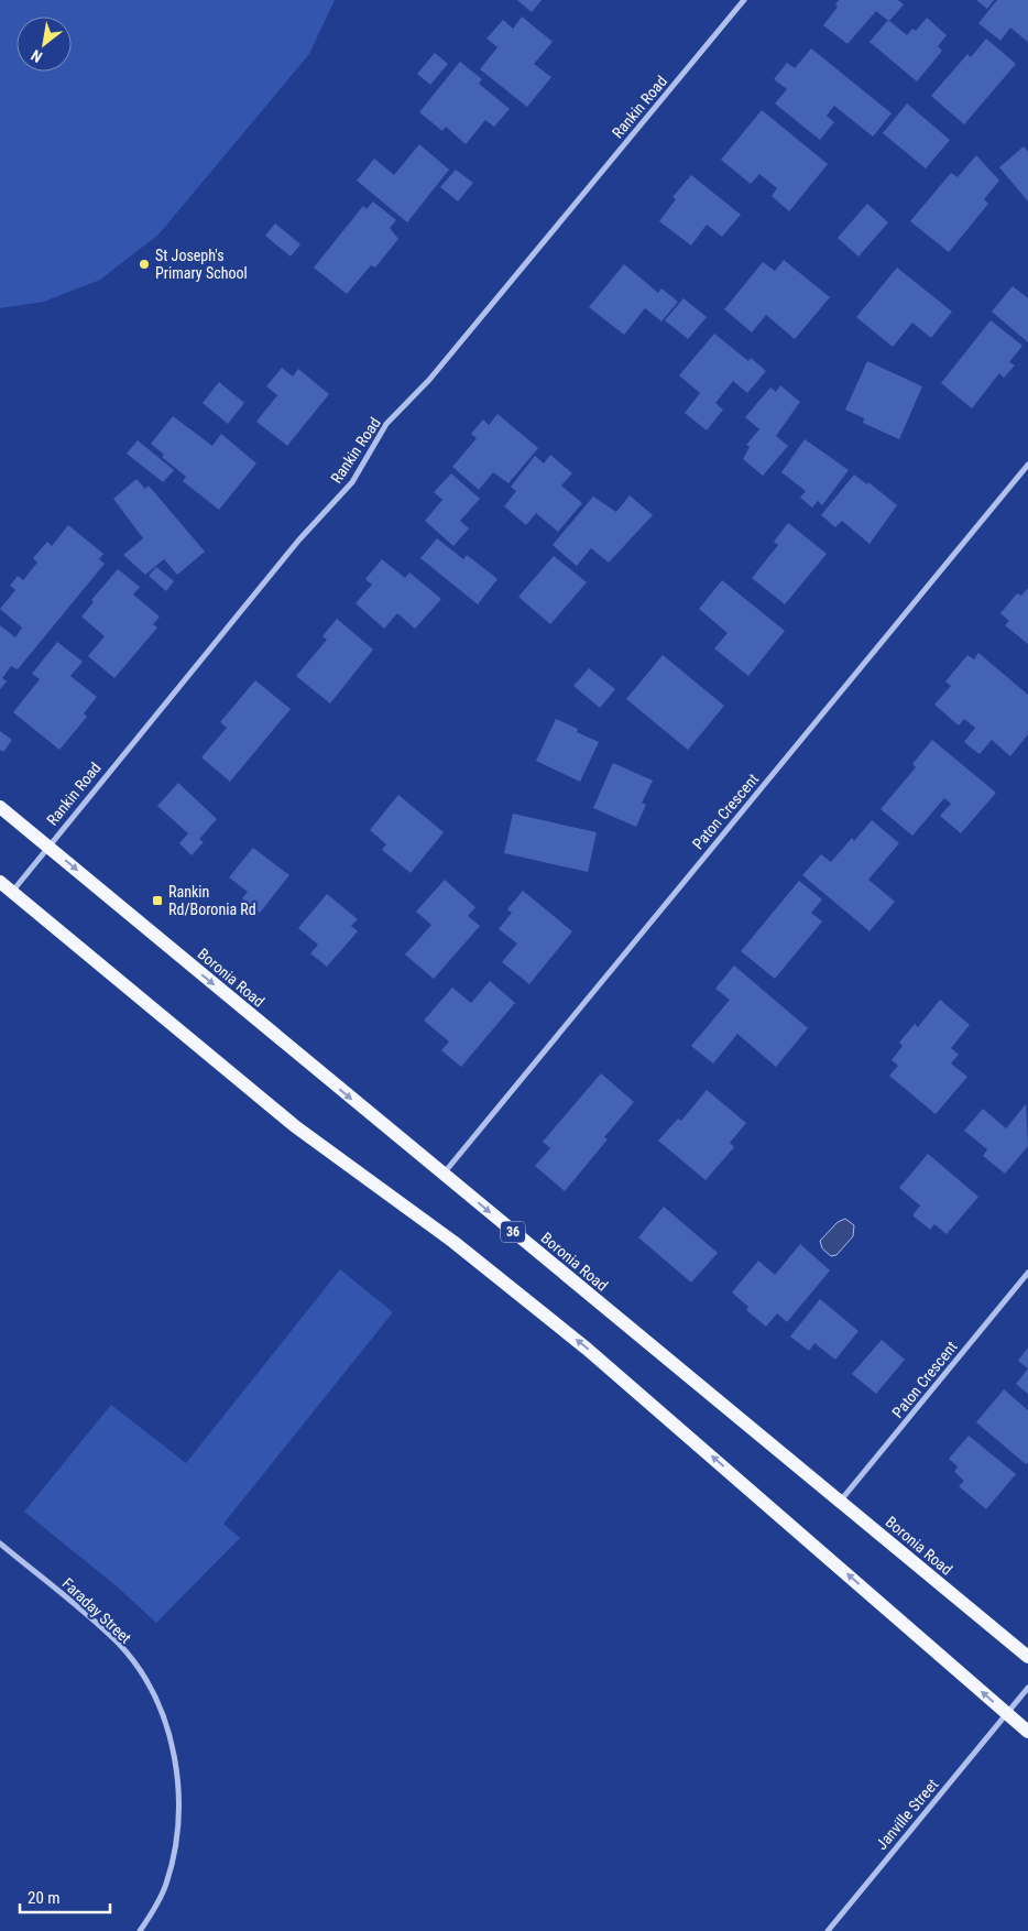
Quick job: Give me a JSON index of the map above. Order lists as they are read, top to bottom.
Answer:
{
  "streets": {
    "main road": ["Boronia Road", "36"],
    "street": [
      "Rankin Road",
      "Paton Crescent",
      "Faraday Street",
      "Janville Street"
    ]
  },
  "crossings": [
    ["Rankin Road", "Boronia Road"],
    ["Paton Crescent", "Boronia Road"]
  ],
  "places": {
    "other": ["St Joseph's Primary School"],
    "transit": ["Rankin Rd/Boronia Rd"]
  },
  "scale_bar": "20 m",
  "north": "bottom left"
}
